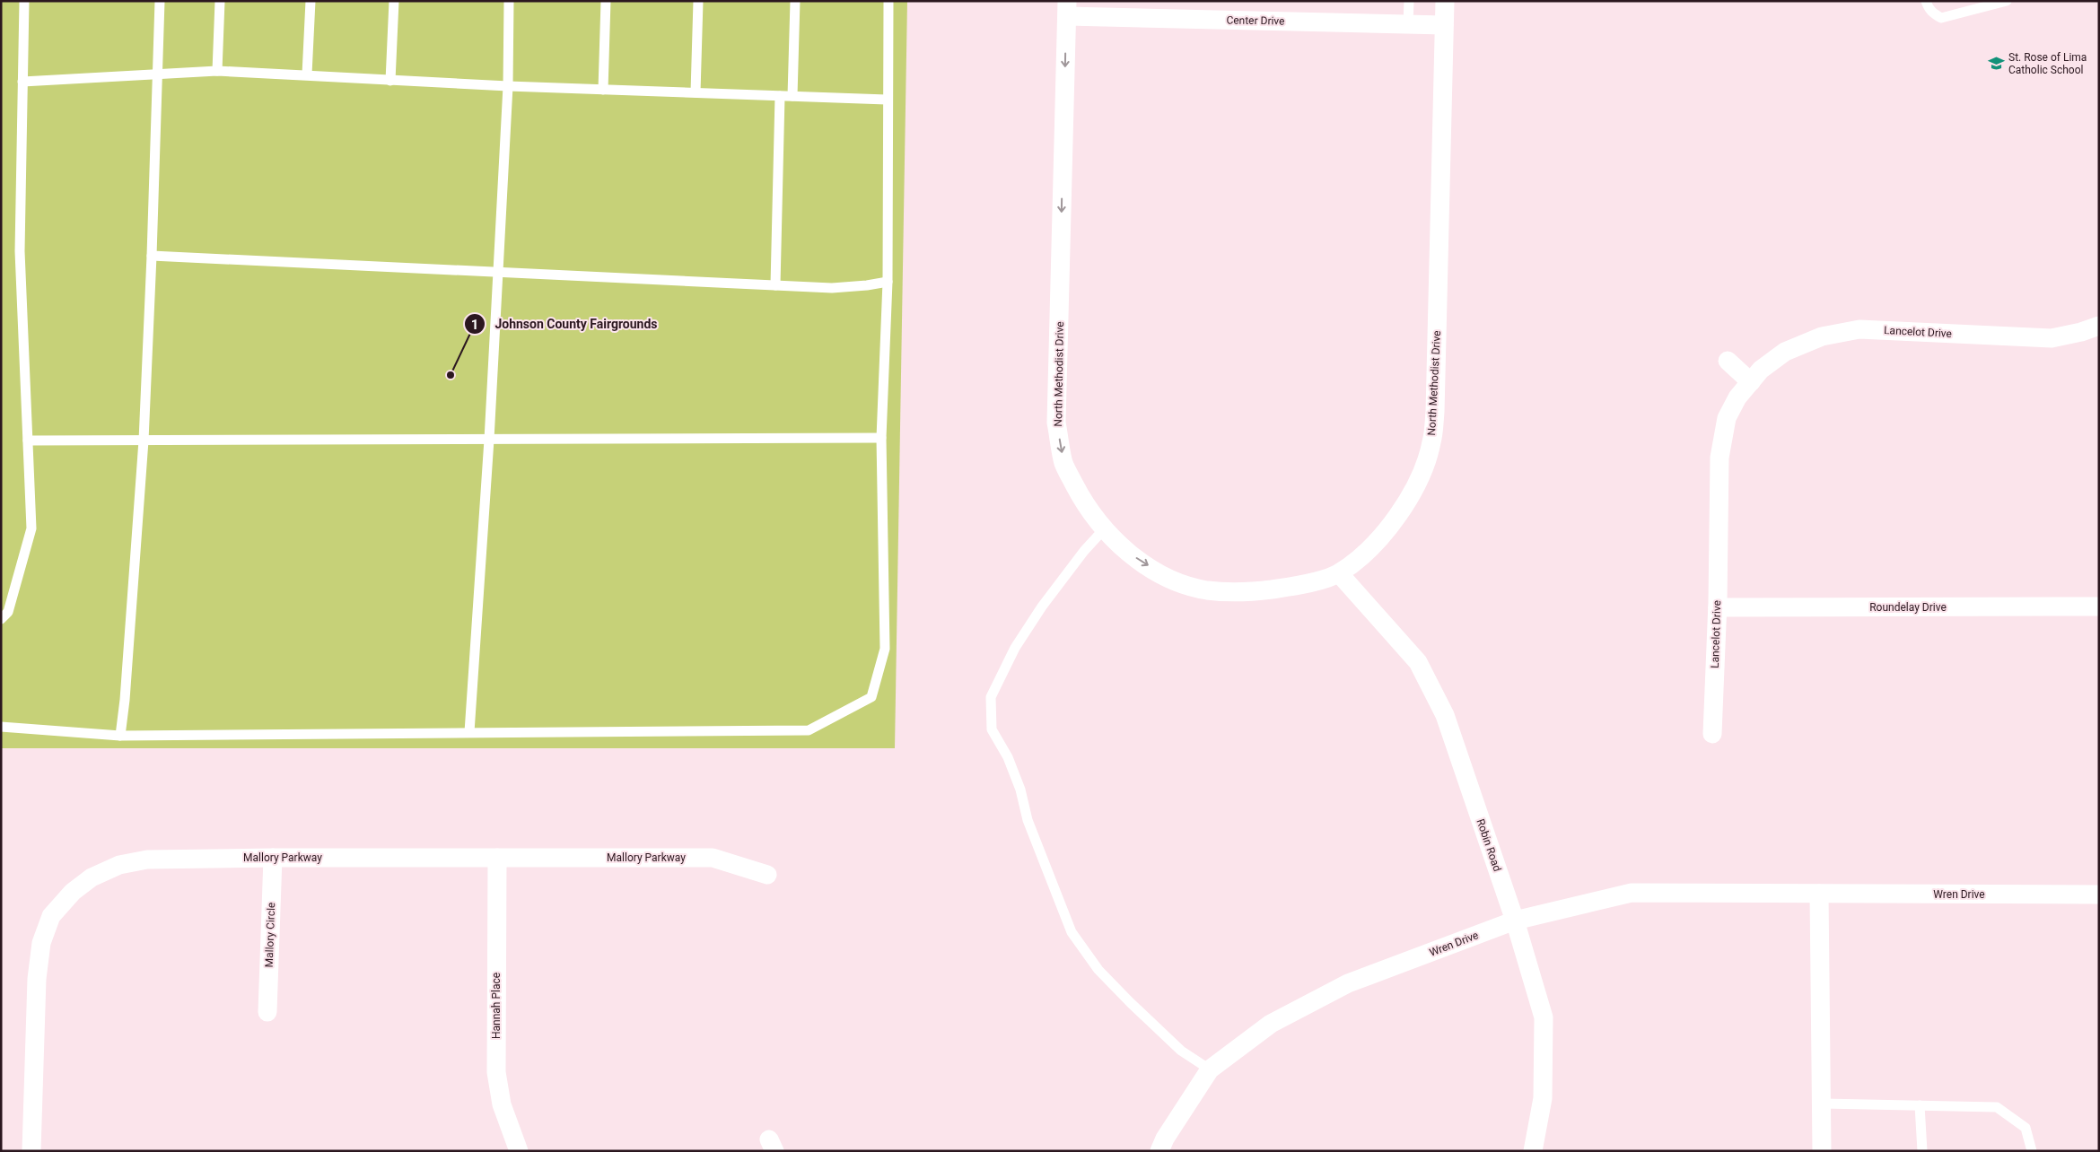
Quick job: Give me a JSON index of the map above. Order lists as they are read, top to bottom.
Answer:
{
  "streets": {
    "street": [
      "Center Drive",
      "Lancelot Drive",
      "North Methodist Drive",
      "Roundelay Drive",
      "Robin Road",
      "Mallory Parkway",
      "Wren Drive",
      "Mallory Circle",
      "Hannah Place"
    ]
  },
  "crossings": [
    ["Center Drive", "North Methodist Drive"],
    ["Lancelot Drive", "Roundelay Drive"],
    ["North Methodist Drive", "Robin Road"],
    ["Robin Road", "Wren Drive"],
    ["Mallory Parkway", "Mallory Circle"],
    ["Mallory Parkway", "Hannah Place"]
  ],
  "places": {
    "school or university": ["St. Rose of Lima Catholic School"],
    "other": ["Johnson County Fairgrounds"]
  }
}
